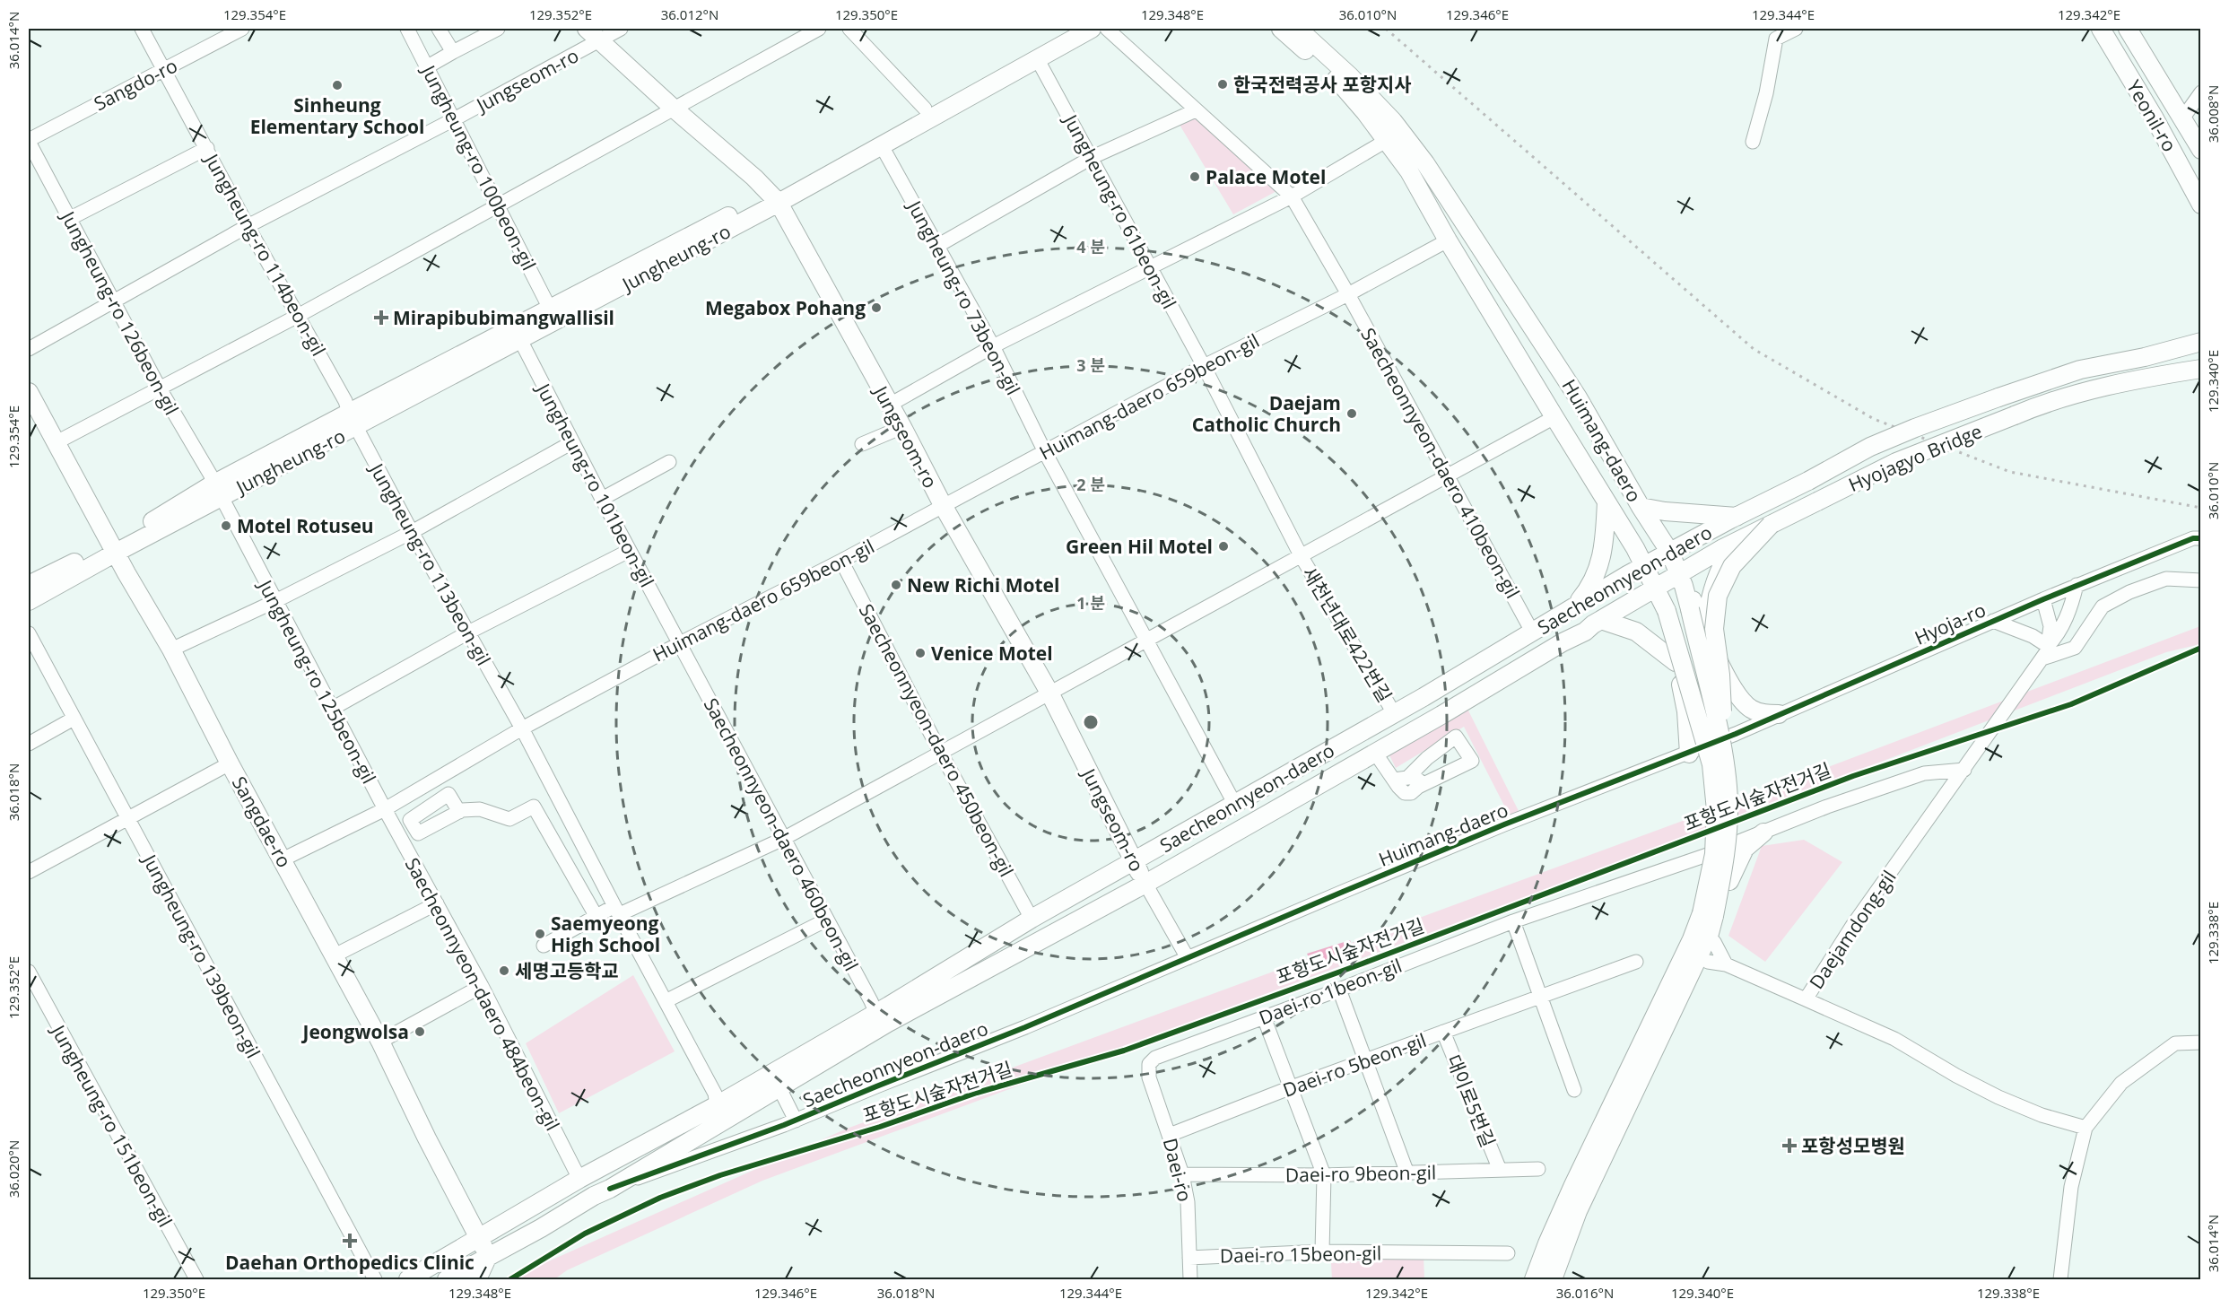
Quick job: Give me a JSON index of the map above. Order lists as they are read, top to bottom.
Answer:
{
  "streets": {
    "main road": [
      "Jungseom-ro",
      "Yeonil-ro",
      "Jungheung-ro",
      "Huimang-daero",
      "Hyojagyo Bridge",
      "Saecheonnyeon-daero",
      "Sangdae-ro"
    ],
    "street": [
      "Sangdo-ro",
      "Jungheung-ro 100beon-gil",
      "Jungheung-ro 61beon-gil",
      "Jungheung-ro 114beon-gil",
      "Jungheung-ro 73beon-gil",
      "Jungheung-ro 126beon-gil",
      "Huimang-daero 659beon-gil",
      "Saecheonnyeon-daero 410beon-gil",
      "Jungheung-ro 101beon-gil",
      "Jungheung-ro 113beon-gil",
      "Hyoja-ro",
      "새천년대로422번길",
      "Jungheung-ro 125beon-gil",
      "Saecheonnyeon-daero 450beon-gil",
      "Saecheonnyeon-daero 460beon-gil",
      "Daejamdong-gil",
      "Jungheung-ro 139beon-gil",
      "Daei-ro 1beon-gil",
      "Saecheonnyeon-daero 484beon-gil",
      "Daei-ro 5beon-gil",
      "대이로5번길",
      "Jungheung-ro 151beon-gil",
      "Daei-ro",
      "Daei-ro 9beon-gil",
      "Daei-ro 15beon-gil"
    ],
    "cycle path": ["포항도시숲자전거길"]
  },
  "crossings": [
    ["Jungseom-ro", "Jungheung-ro 100beon-gil"],
    ["Jungseom-ro", "Jungheung-ro 114beon-gil"],
    ["Jungseom-ro", "Jungheung-ro"],
    ["Jungseom-ro", "Jungheung-ro 126beon-gil"],
    ["Jungseom-ro", "Huimang-daero 659beon-gil"],
    ["Jungseom-ro", "Saecheonnyeon-daero"],
    ["Sangdo-ro", "Jungheung-ro 114beon-gil"],
    ["Sangdo-ro", "Jungheung-ro 126beon-gil"],
    ["Jungheung-ro 100beon-gil", "Jungheung-ro"],
    ["Jungheung-ro 61beon-gil", "Jungheung-ro"],
    ["Jungheung-ro 61beon-gil", "Huimang-daero 659beon-gil"],
    ["Jungheung-ro 61beon-gil", "새천년대로422번길"],
    ["Jungheung-ro 114beon-gil", "Jungheung-ro"],
    ["Jungheung-ro 114beon-gil", "Jungheung-ro 113beon-gil"],
    ["Jungheung-ro", "Jungheung-ro 73beon-gil"],
    ["Jungheung-ro", "Jungheung-ro 126beon-gil"],
    ["Jungheung-ro", "Jungheung-ro 101beon-gil"],
    ["Jungheung-ro", "Jungheung-ro 113beon-gil"],
    ["Jungheung-ro", "Jungheung-ro 125beon-gil"],
    ["Jungheung-ro", "Sangdae-ro"],
    ["Jungheung-ro 73beon-gil", "Huimang-daero 659beon-gil"],
    ["Jungheung-ro 73beon-gil", "Saecheonnyeon-daero"],
    ["Jungheung-ro 126beon-gil", "Jungheung-ro 125beon-gil"],
    ["Huimang-daero 659beon-gil", "Huimang-daero"],
    ["Huimang-daero 659beon-gil", "Saecheonnyeon-daero 410beon-gil"],
    ["Huimang-daero 659beon-gil", "Jungheung-ro 101beon-gil"],
    ["Huimang-daero 659beon-gil", "Jungheung-ro 113beon-gil"],
    ["Huimang-daero 659beon-gil", "Jungheung-ro 125beon-gil"],
    ["Huimang-daero 659beon-gil", "Saecheonnyeon-daero 450beon-gil"],
    ["Huimang-daero 659beon-gil", "Sangdae-ro"],
    ["Huimang-daero 659beon-gil", "Saecheonnyeon-daero 460beon-gil"],
    ["Huimang-daero 659beon-gil", "Saecheonnyeon-daero 484beon-gil"],
    ["Huimang-daero", "Saecheonnyeon-daero"],
    ["Huimang-daero", "Hyoja-ro"],
    ["Hyojagyo Bridge", "Saecheonnyeon-daero"],
    ["Saecheonnyeon-daero 410beon-gil", "Saecheonnyeon-daero"],
    ["Jungheung-ro 101beon-gil", "Saecheonnyeon-daero 460beon-gil"],
    ["Jungheung-ro 113beon-gil", "Saecheonnyeon-daero"],
    ["Saecheonnyeon-daero", "새천년대로422번길"],
    ["Saecheonnyeon-daero", "Saecheonnyeon-daero 450beon-gil"],
    ["Saecheonnyeon-daero", "Sangdae-ro"],
    ["Saecheonnyeon-daero", "Saecheonnyeon-daero 460beon-gil"],
    ["Saecheonnyeon-daero", "Saecheonnyeon-daero 484beon-gil"],
    ["Hyoja-ro", "Daejamdong-gil"],
    ["Jungheung-ro 125beon-gil", "Saecheonnyeon-daero 484beon-gil"],
    ["Daei-ro 1beon-gil", "Daei-ro"],
    ["Daei-ro 5beon-gil", "대이로5번길"],
    ["Daei-ro 5beon-gil", "Daei-ro"],
    ["대이로5번길", "Daei-ro 9beon-gil"],
    ["Daei-ro", "Daei-ro 9beon-gil"],
    ["Daei-ro", "Daei-ro 15beon-gil"]
  ],
  "places": {
    "other": [
      "한국전력공사 포항지사",
      "Sinheung Elementary School",
      "Palace Motel",
      "Megabox Pohang",
      "Daejam Catholic Church",
      "Motel Rotuseu",
      "Green Hil Motel",
      "New Richi Motel",
      "Venice Motel",
      "Saemyeong High School",
      "세명고등학교",
      "Jeongwolsa"
    ],
    "health": ["Mirapibubimangwallisil", "포항성모병원", "Daehan Orthopedics Clinic"]
  },
  "coordinates": [
    "129.354°E",
    "129.352°E",
    "36.012°N",
    "129.350°E",
    "129.348°E",
    "36.010°N",
    "129.346°E",
    "129.344°E",
    "129.342°E",
    "36.014°N",
    "36.008°N",
    "129.340°E",
    "36.018°N",
    "129.338°E",
    "36.020°N",
    "36.016°N"
  ],
  "rings": [
    "4 분",
    "3 분",
    "2 분",
    "1 분"
  ]
}
